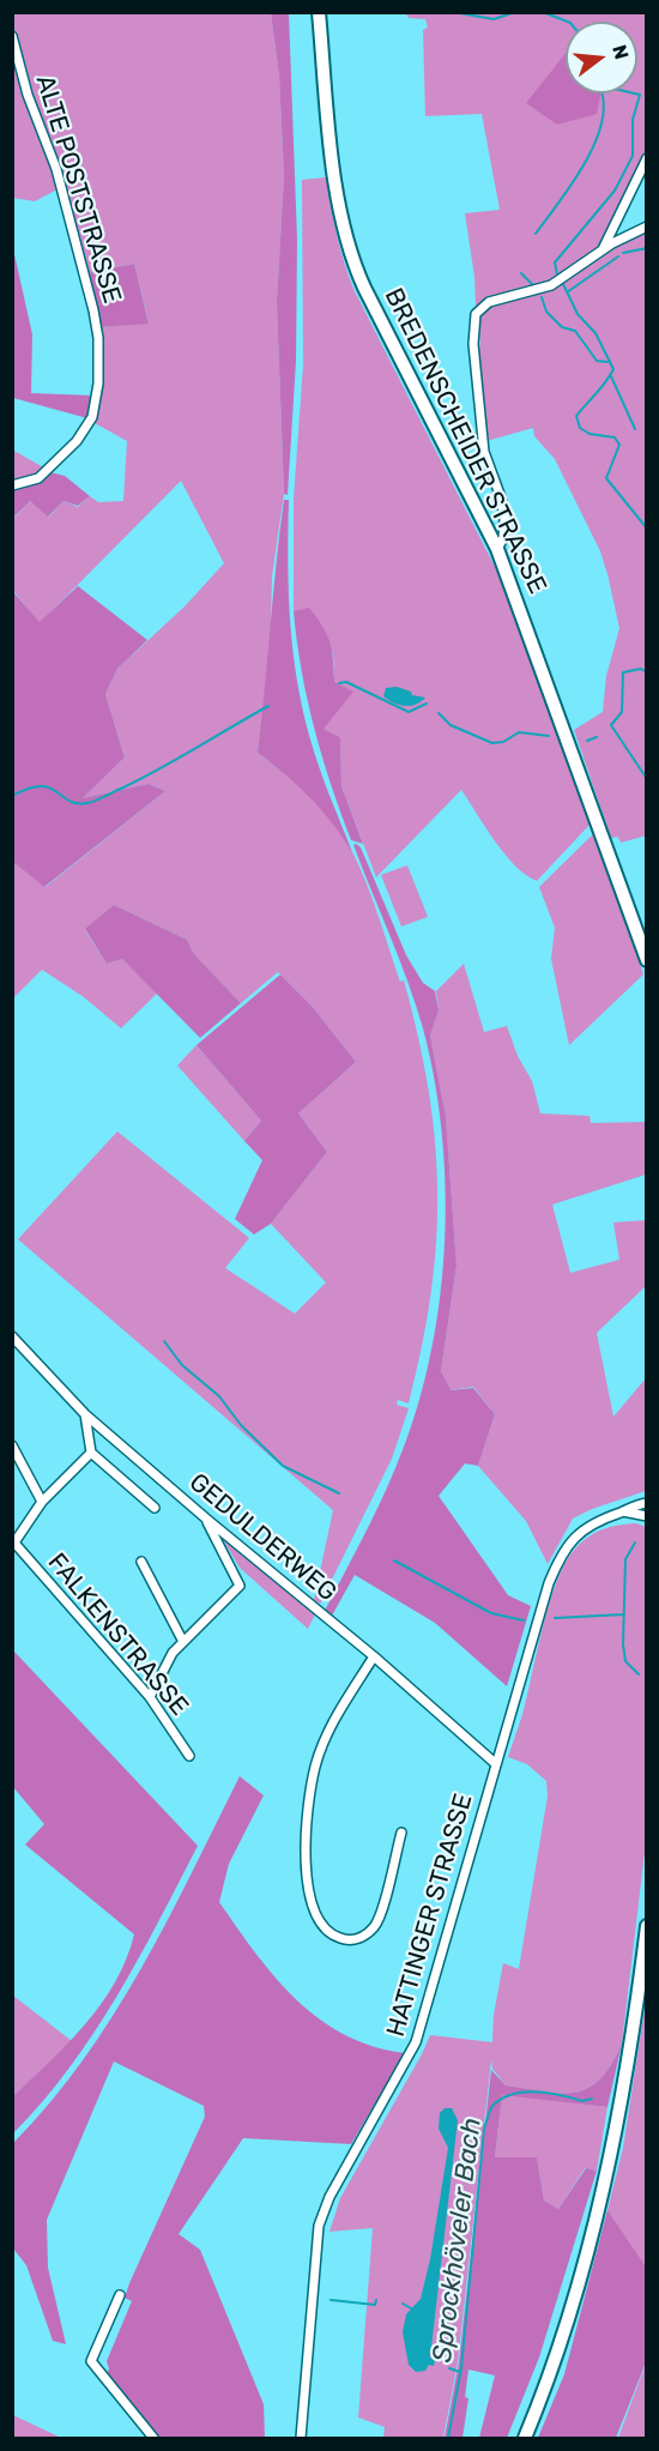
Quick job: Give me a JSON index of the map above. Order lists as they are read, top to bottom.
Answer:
{
  "streets": {
    "main road": ["BREDENSCHEIDER STRASSE"],
    "street": [
      "ALTE POSTSTRASSE",
      "GEDULDERWEG",
      "FALKENSTRASSE",
      "HATTINGER STRASSE"
    ]
  },
  "crossings": [
    ["GEDULDERWEG", "HATTINGER STRASSE"]
  ],
  "water": ["Sprockhöveler Bach"],
  "north": "right"
}
